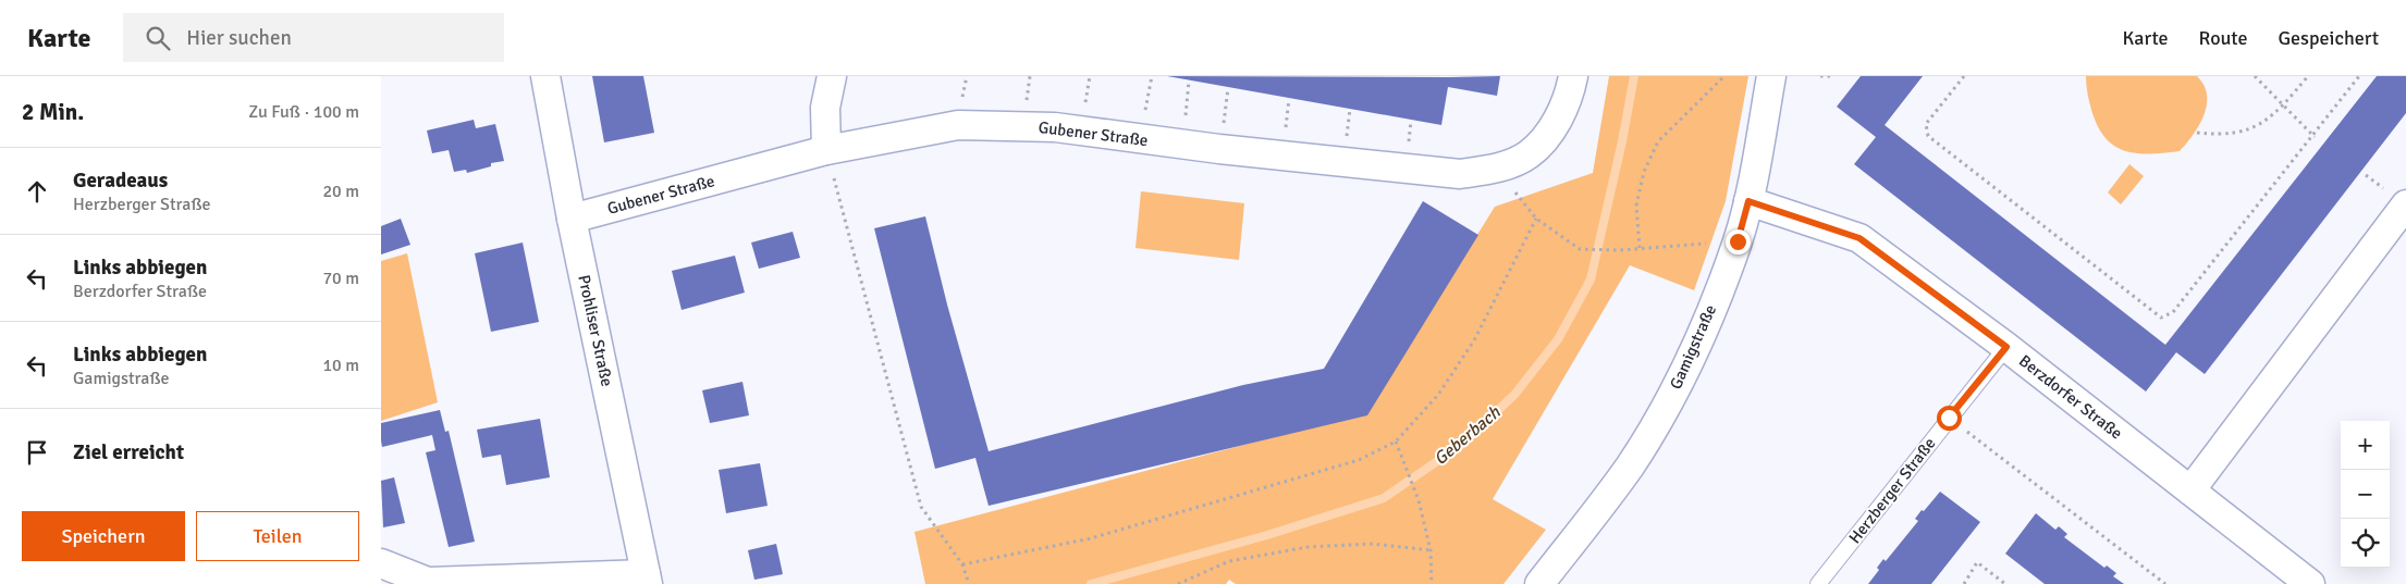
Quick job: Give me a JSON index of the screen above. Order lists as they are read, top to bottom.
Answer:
{
  "streets": {
    "street": [
      "Gubener Straße",
      "Prohliser Straße",
      "Gamigstraße",
      "Berzdorfer Straße"
    ],
    "lane": ["Herzberger Straße"]
  },
  "crossings": [
    ["Gubener Straße", "Prohliser Straße"],
    ["Gamigstraße", "Berzdorfer Straße"],
    ["Berzdorfer Straße", "Herzberger Straße"]
  ],
  "water": ["Geberbach"],
  "page": {
    "header": "Karte",
    "search": "Hier suchen",
    "nav": ["Karte", "Route", "Gespeichert"],
    "heading": ["2 Min.", "Zu Fuß · 100 m"],
    "list": [
      ["Geradeaus", "Herzberger Straße", "20 m"],
      ["Links abbiegen", "Berzdorfer Straße", "70 m"],
      ["Links abbiegen", "Gamigstraße", "10 m"],
      "Ziel erreicht"
    ],
    "map_buttons": ["+", "−"],
    "buttons": ["Speichern", "Teilen"]
  }
}
